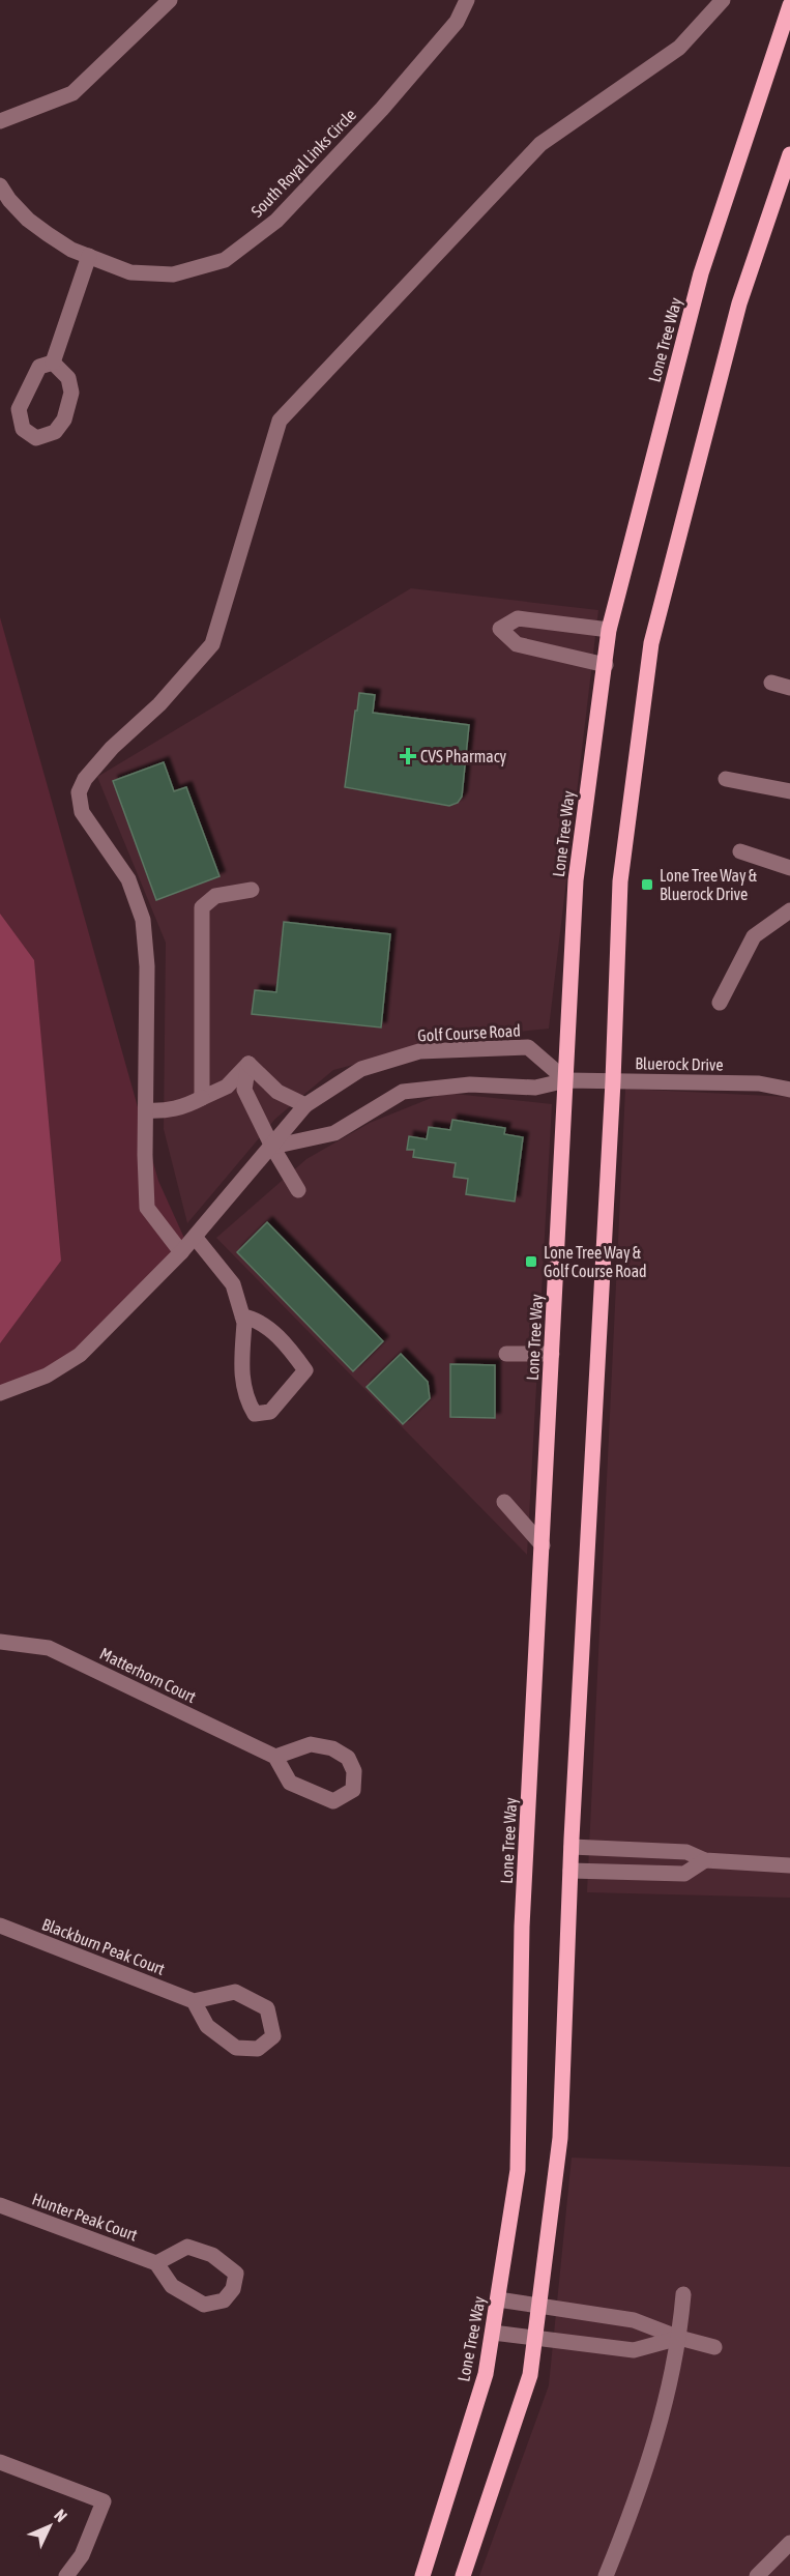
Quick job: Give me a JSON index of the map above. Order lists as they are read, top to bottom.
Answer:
{
  "streets": {
    "main road": ["Lone Tree Way"],
    "street": [
      "South Royal Links Circle",
      "Golf Course Road",
      "Bluerock Drive",
      "Matterhorn Court",
      "Blackburn Peak Court",
      "Hunter Peak Court"
    ]
  },
  "crossings": [
    ["Lone Tree Way", "Golf Course Road"],
    ["Lone Tree Way", "Bluerock Drive"],
    ["Golf Course Road", "Bluerock Drive"]
  ],
  "places": {
    "health": ["CVS Pharmacy"],
    "transit": ["Lone Tree Way & Bluerock Drive", "Lone Tree Way & Golf Course Road"]
  },
  "north": "top right"
}
